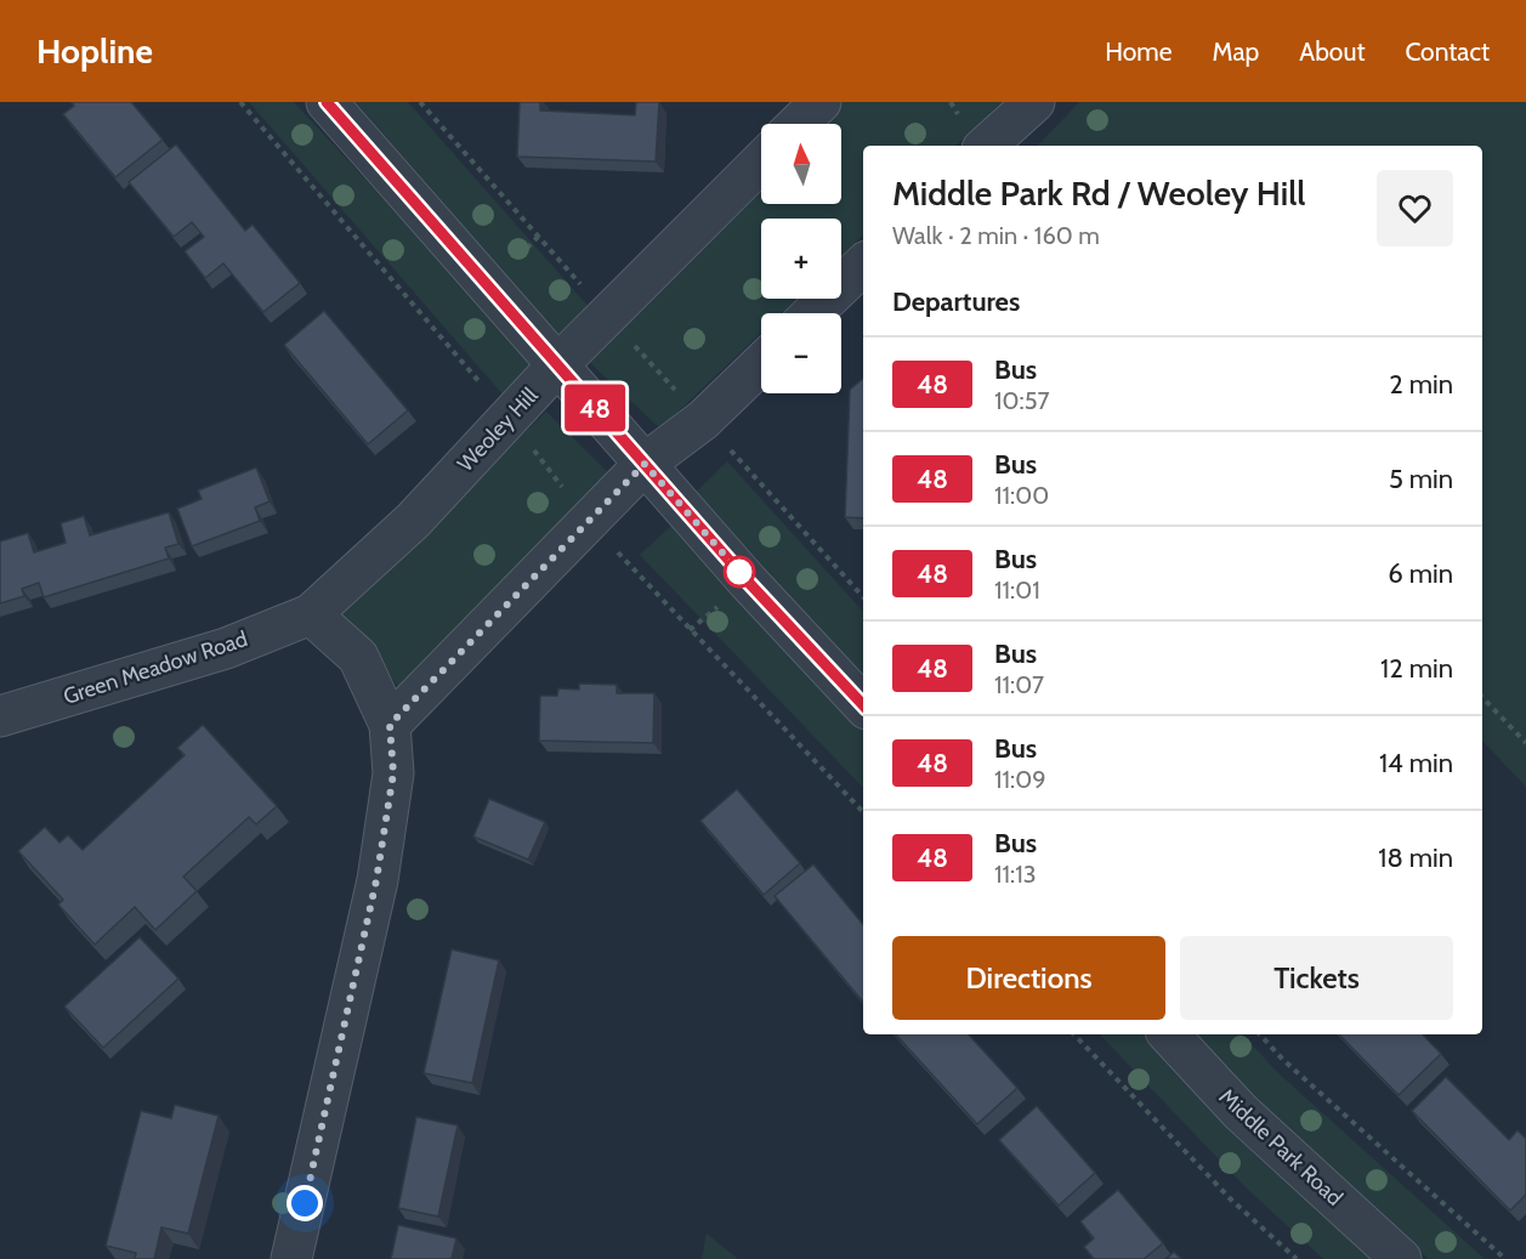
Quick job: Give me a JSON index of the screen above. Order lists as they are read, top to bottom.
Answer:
{
  "streets": {
    "street": ["Weoley Hill", "Green Meadow Road", "Middle Park Road"]
  },
  "crossings": [
    ["Weoley Hill", "Green Meadow Road"]
  ],
  "lines": ["bus line 48"],
  "north": "top",
  "page": {
    "header": "Hopline",
    "nav": [
      "Home",
      "Map",
      "About",
      "Contact"
    ],
    "on_map": "48",
    "map_buttons": ["+", "−"],
    "heading": [
      ["Middle Park Rd / Weoley Hill", "Walk · 2 min · 160 m"],
      "Departures"
    ],
    "list": [
      {
        "mark": "48",
        "name": "Bus",
        "note": "10:57",
        "value": "2 min"
      },
      {
        "mark": "48",
        "name": "Bus",
        "note": "11:00",
        "value": "5 min"
      },
      {
        "mark": "48",
        "name": "Bus",
        "note": "11:01",
        "value": "6 min"
      },
      {
        "mark": "48",
        "name": "Bus",
        "note": "11:07",
        "value": "12 min"
      },
      {
        "mark": "48",
        "name": "Bus",
        "note": "11:09",
        "value": "14 min"
      },
      {
        "mark": "48",
        "name": "Bus",
        "note": "11:13",
        "value": "18 min"
      }
    ],
    "buttons": ["Directions", "Tickets"]
  }
}
